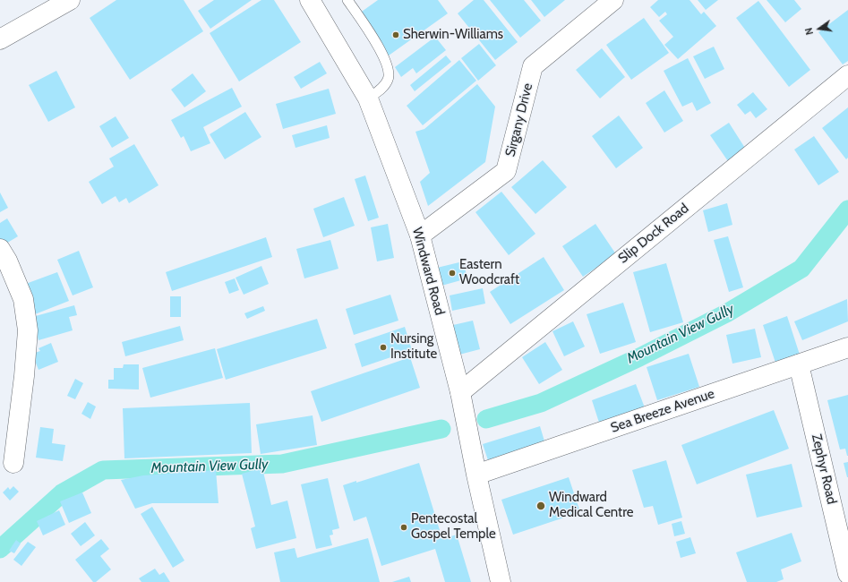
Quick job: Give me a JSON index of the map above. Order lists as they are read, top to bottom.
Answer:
{
  "streets": {
    "street": [
      "Sirgany Drive",
      "Slip Dock Road",
      "Windward Road",
      "Sea Breeze Avenue",
      "Zephyr Road"
    ]
  },
  "crossings": [
    ["Sirgany Drive", "Windward Road"],
    ["Slip Dock Road", "Windward Road"],
    ["Windward Road", "Sea Breeze Avenue"],
    ["Sea Breeze Avenue", "Zephyr Road"]
  ],
  "water": ["Mountain View Gully"],
  "places": [
    "Sherwin-Williams",
    "Eastern Woodcraft",
    "Nursing Institute",
    "Windward Medical Centre",
    "Pentecostal Gospel Temple"
  ],
  "north": "left"
}
